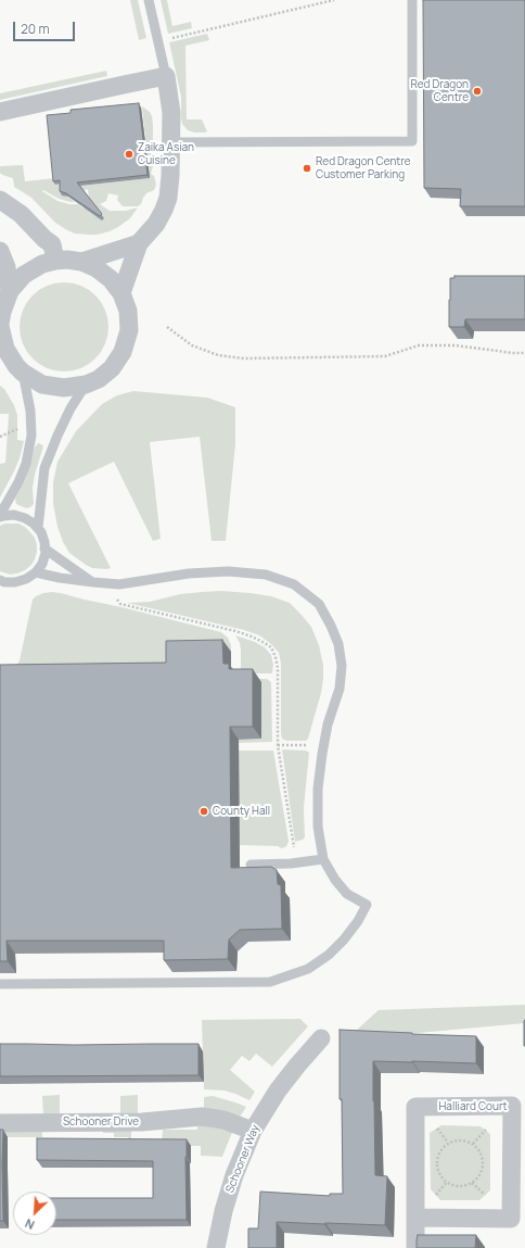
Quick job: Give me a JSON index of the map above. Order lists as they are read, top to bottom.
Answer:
{
  "streets": {
    "street": ["Halliard Court", "Schooner Drive", "Schooner Way"]
  },
  "crossings": [
    ["Schooner Drive", "Schooner Way"]
  ],
  "places": [
    "Red Dragon Centre",
    "Zaika Asian Cuisine",
    "Red Dragon Centre Customer Parking",
    "County Hall"
  ],
  "scale_bar": "20 m",
  "north": "bottom left"
}
